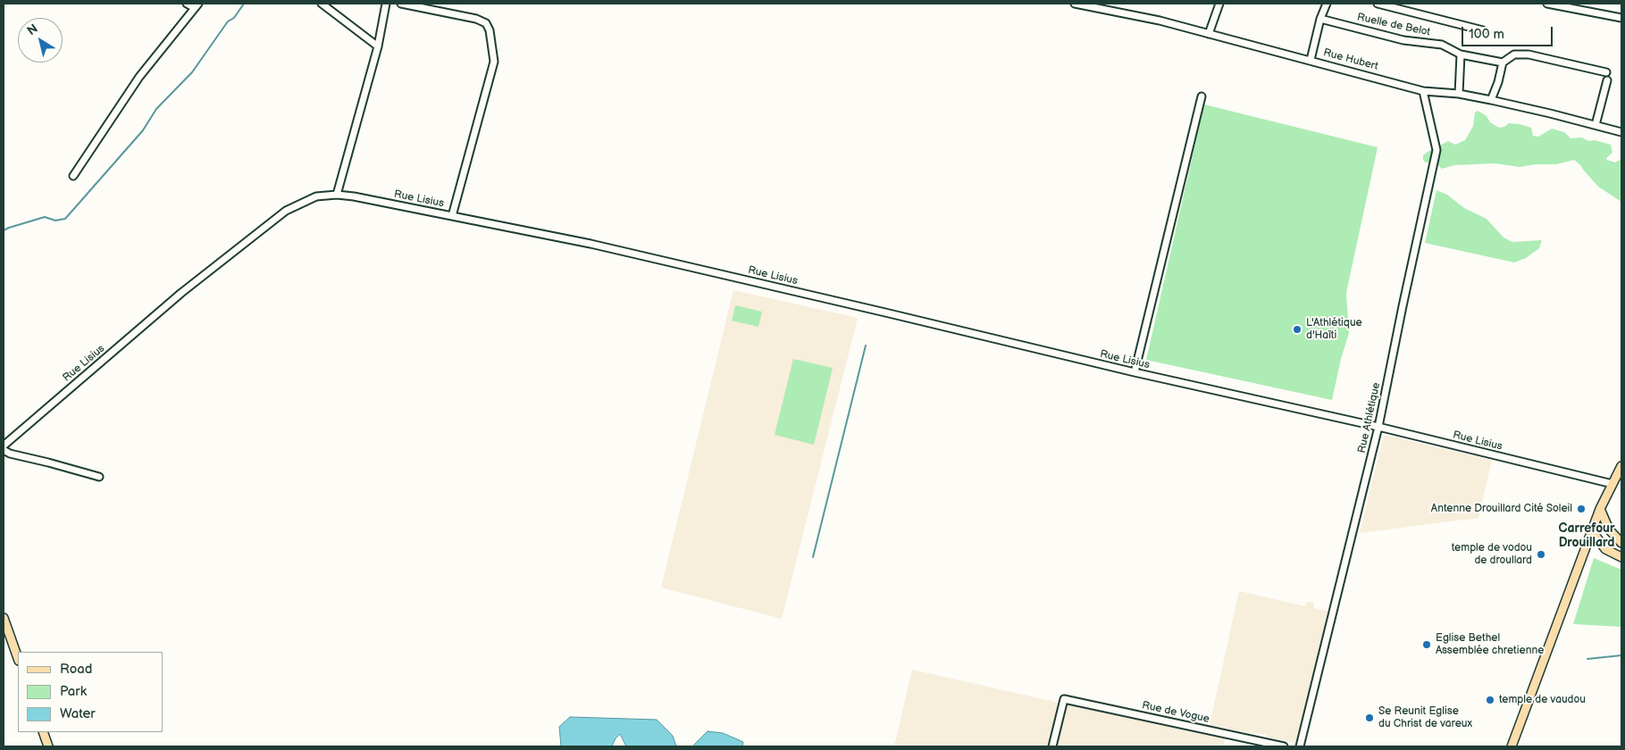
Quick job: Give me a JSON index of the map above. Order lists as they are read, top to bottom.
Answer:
{
  "streets": {
    "street": [
      "Ruelle de Belot",
      "Rue Hubert",
      "Rue Lisius",
      "Rue Athlétique",
      "Rue de Vogue"
    ]
  },
  "crossings": [
    ["Rue Hubert", "Rue Athlétique"],
    ["Rue Lisius", "Rue Athlétique"]
  ],
  "districts": ["Carrefour Drouillard"],
  "places": [
    "L'Athlétique d'Haïti",
    "Antenne Drouillard Cité Soleil",
    "temple de vodou de droullard",
    "Eglise Bethel Assemblée chretienne",
    "temple de vaudou",
    "Se Reunit Eglise du Christ de vareux"
  ],
  "legend": ["Road", "Park", "Water"],
  "scale_bar": "100 m",
  "north": "top left"
}
